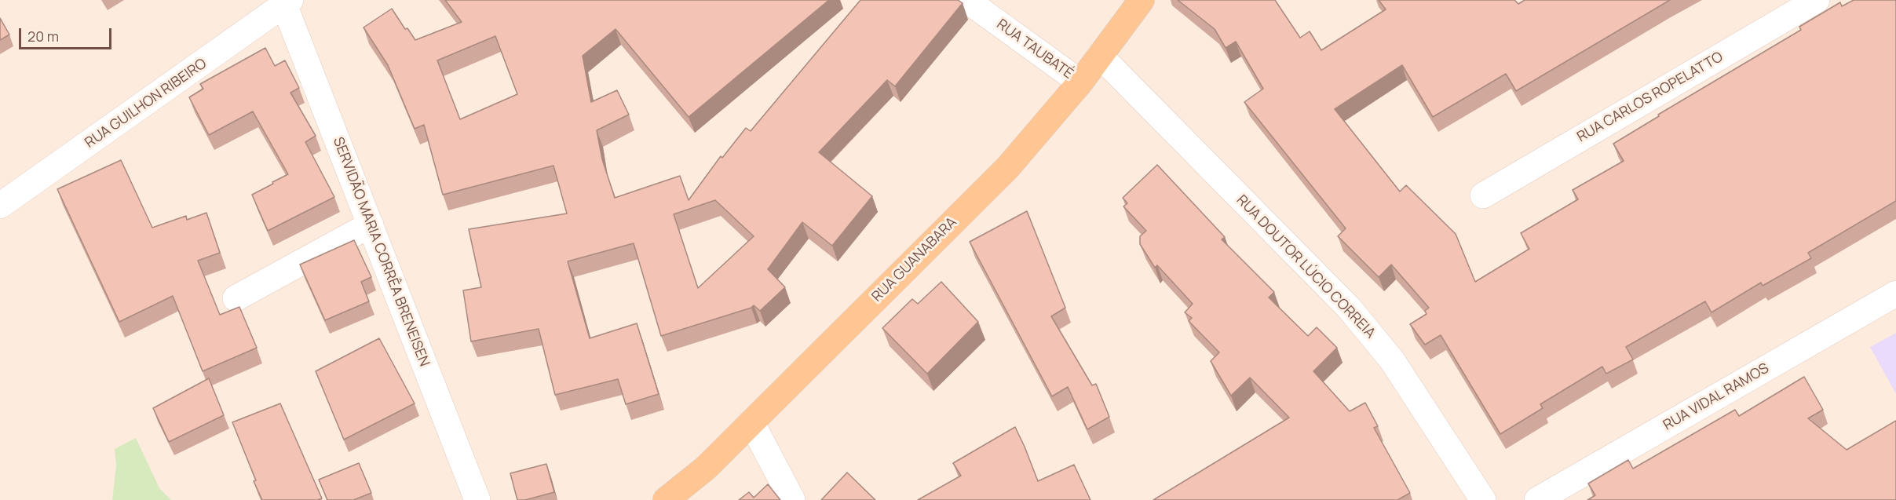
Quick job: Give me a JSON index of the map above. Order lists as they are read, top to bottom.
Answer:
{
  "streets": {
    "main road": ["RUA GUANABARA"],
    "street": [
      "RUA TAUBATÉ",
      "RUA CARLOS ROPELATTO",
      "RUA GUILHON RIBEIRO",
      "SERVIDÃO MARIA CORRÊA BRENEISEN",
      "RUA DOUTOR LÚCIO CORREIA",
      "RUA VIDAL RAMOS"
    ]
  },
  "crossings": [
    ["RUA TAUBATÉ", "RUA GUANABARA"],
    ["RUA GUILHON RIBEIRO", "SERVIDÃO MARIA CORRÊA BRENEISEN"],
    ["RUA GUANABARA", "RUA DOUTOR LÚCIO CORREIA"]
  ],
  "scale_bar": "20 m"
}
